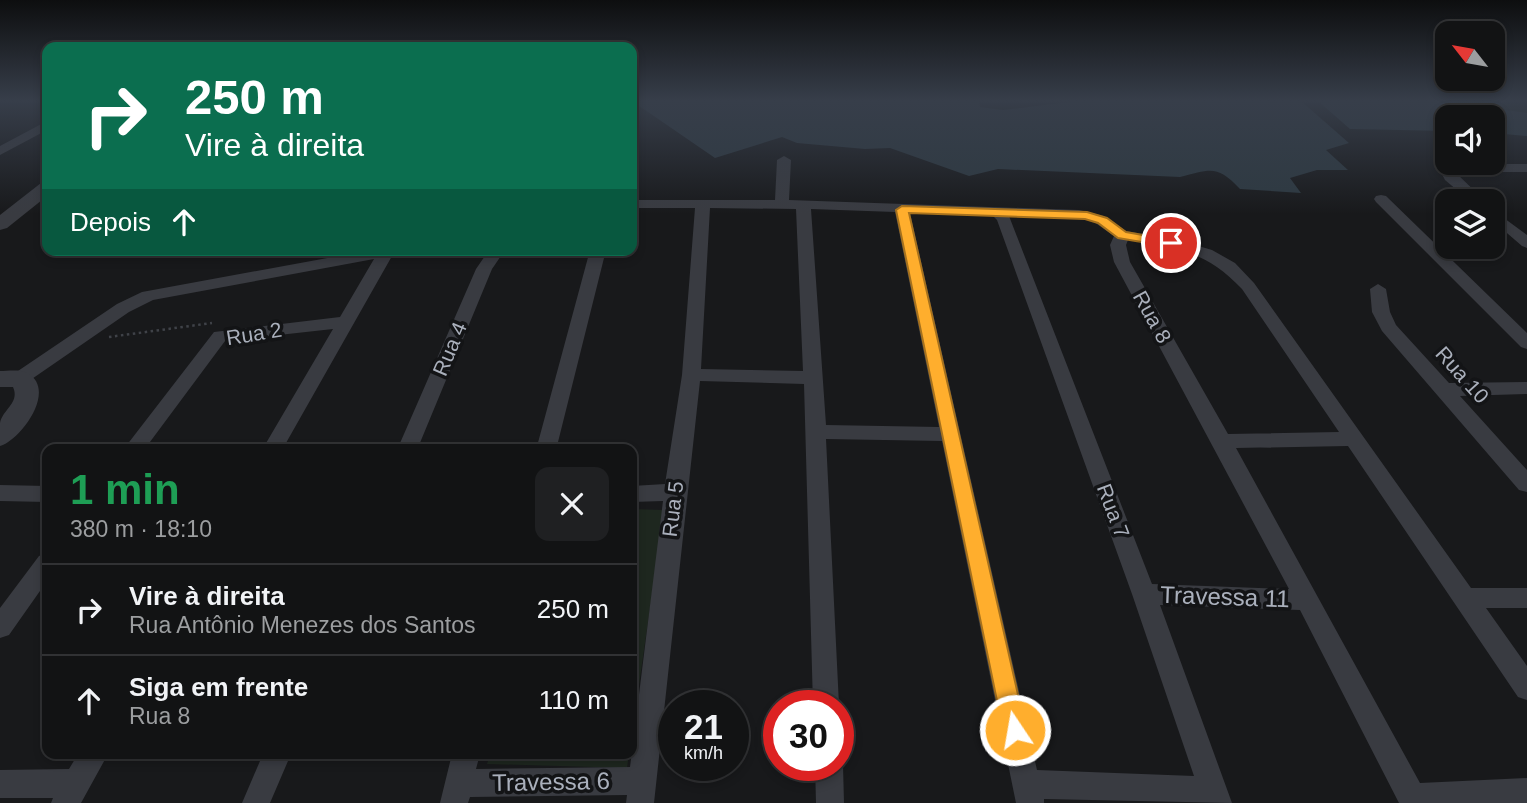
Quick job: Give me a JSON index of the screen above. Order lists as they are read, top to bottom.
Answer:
{
  "streets": {
    "street": [
      "Rua 8",
      "Rua 2",
      "Rua 4",
      "Rua 10",
      "Rua 5",
      "Rua 7",
      "Travessa 11",
      "Travessa 6"
    ]
  },
  "crossings": [
    ["Rua 8", "Travessa 11"],
    ["Rua 5", "Travessa 6"],
    ["Rua 7", "Travessa 11"]
  ],
  "north": "top left",
  "page": {
    "turn": ["250 m", "Vire à direita"],
    "then": "Depois",
    "heading": ["1 min", "380 m · 18:10"],
    "list": [
      {
        "name": "Vire à direita",
        "note": "Rua Antônio Menezes dos Santos",
        "value": "250 m"
      },
      {
        "name": "Siga em frente",
        "note": "Rua 8",
        "value": "110 m"
      }
    ],
    "speed": "21 km/h",
    "limit": "30"
  }
}
